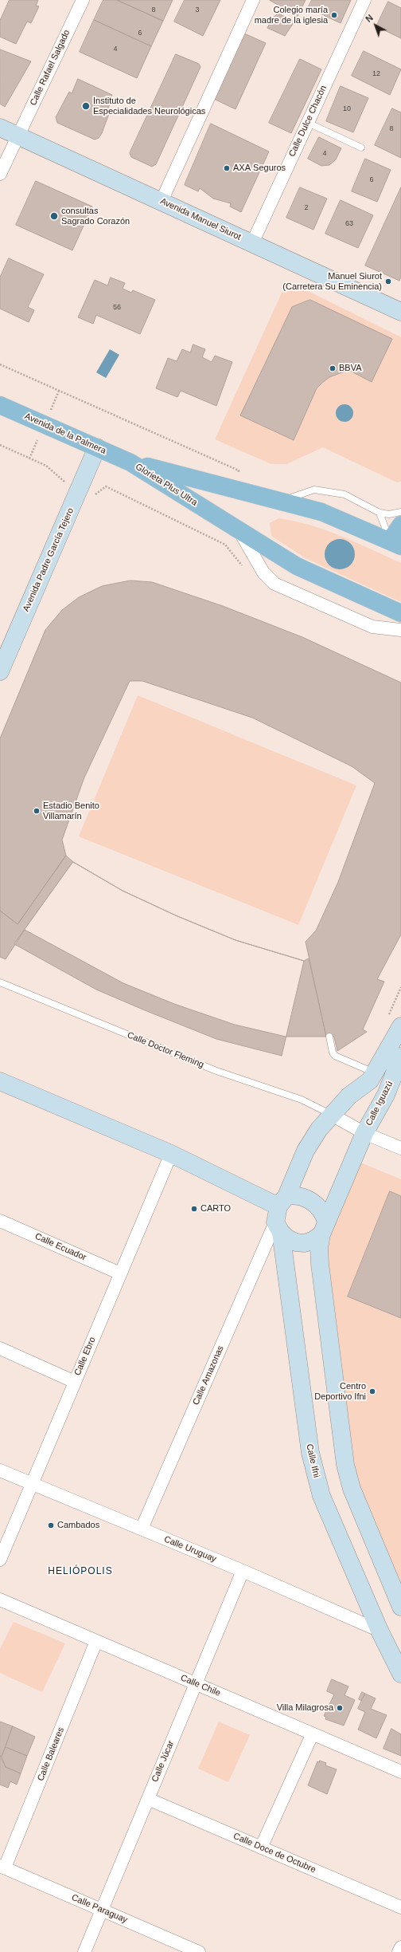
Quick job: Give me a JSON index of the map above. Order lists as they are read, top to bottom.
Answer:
{
  "streets": {
    "main road": [
      "Avenida Manuel Siurot",
      "Avenida de la Palmera",
      "Glorieta Plus Ultra",
      "Avenida Padre García Tejero",
      "Calle Iguazú",
      "Calle Ifni"
    ],
    "street": [
      "Calle Rafael Salgado",
      "Calle Dulce Chacón",
      "Calle Ecuador",
      "Calle Ebro",
      "Calle Amazonas",
      "Calle Uruguay",
      "Calle Chile",
      "Calle Baleares",
      "Calle Júcar",
      "Calle Doce de Octubre",
      "Calle Paraguay"
    ],
    "lane": ["Calle Doctor Fleming"]
  },
  "crossings": [
    ["Calle Rafael Salgado", "Avenida Manuel Siurot"],
    ["Calle Dulce Chacón", "Avenida Manuel Siurot"],
    ["Avenida de la Palmera", "Glorieta Plus Ultra"],
    ["Avenida de la Palmera", "Avenida Padre García Tejero"],
    ["Calle Doctor Fleming", "Calle Iguazú"],
    ["Calle Iguazú", "Calle Amazonas"],
    ["Calle Iguazú", "Calle Ifni"],
    ["Calle Ecuador", "Calle Ebro"],
    ["Calle Ebro", "Calle Uruguay"],
    ["Calle Amazonas", "Calle Ifni"],
    ["Calle Amazonas", "Calle Uruguay"],
    ["Calle Ifni", "Calle Uruguay"],
    ["Calle Uruguay", "Calle Júcar"],
    ["Calle Chile", "Calle Baleares"],
    ["Calle Chile", "Calle Júcar"],
    ["Calle Baleares", "Calle Paraguay"],
    ["Calle Júcar", "Calle Doce de Octubre"],
    ["Calle Júcar", "Calle Paraguay"]
  ],
  "districts": ["HELIÓPOLIS"],
  "places": [
    "Colegio maría madre de la iglesia",
    "Instituto de Especialidades Neurológicas",
    "AXA Seguros",
    "consultas Sagrado Corazón",
    "Manuel Siurot (Carretera Su Eminencia)",
    "BBVA",
    "Estadio Benito Villamarín",
    "CARTO",
    "Centro Deportivo Ifni",
    "Cambados",
    "Villa Milagrosa"
  ],
  "house_numbers": [
    "8",
    "3",
    "6",
    "4",
    "12",
    "10",
    "8",
    "4",
    "6",
    "2",
    "63",
    "56"
  ],
  "north": "top left"
}
